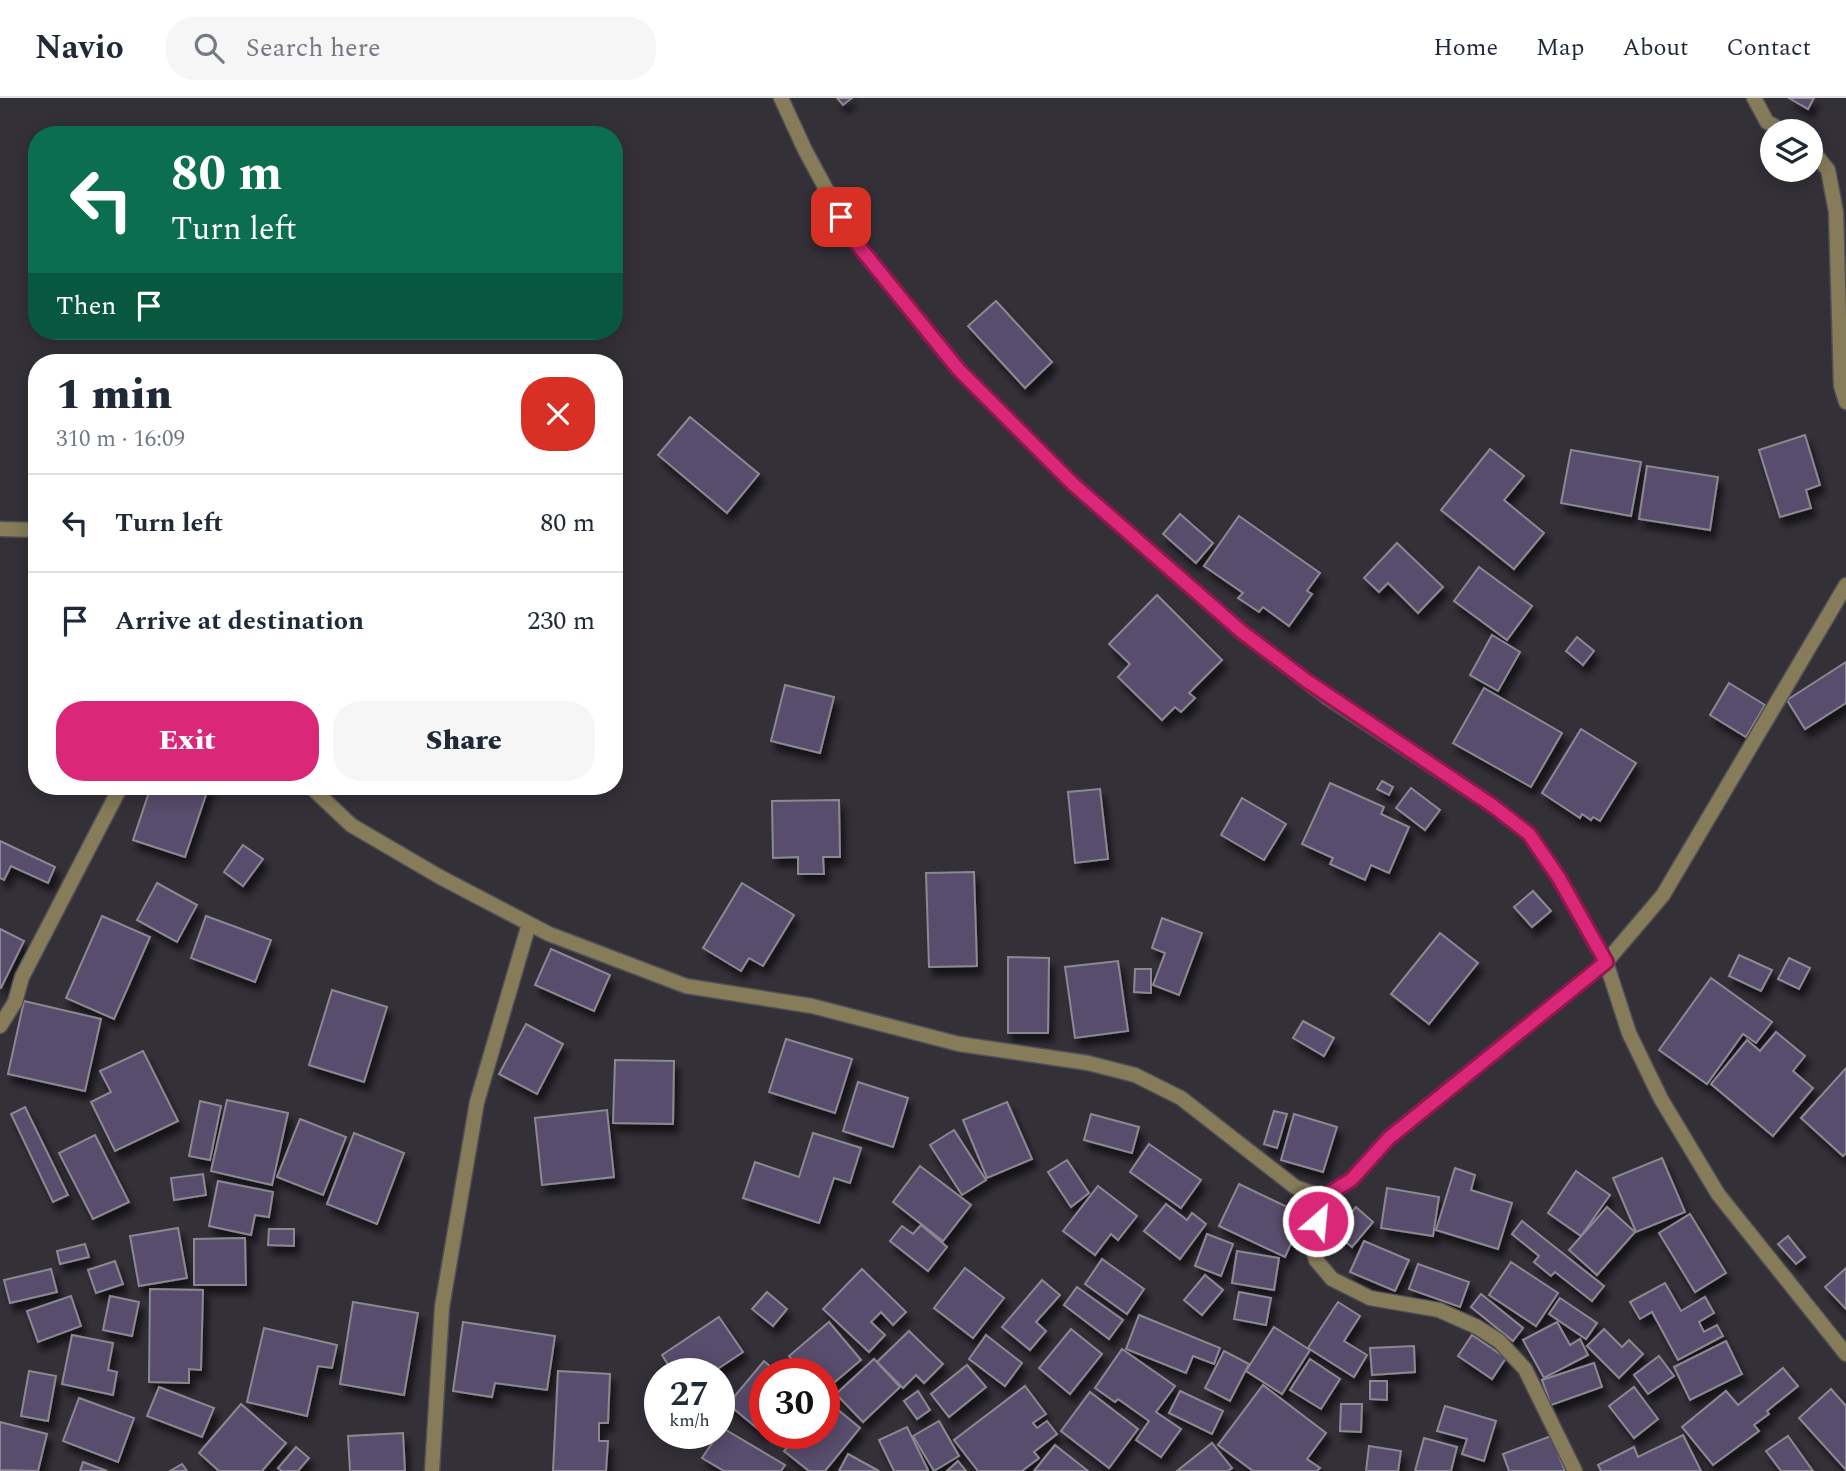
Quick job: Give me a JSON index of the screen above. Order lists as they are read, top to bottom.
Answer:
{
  "page": {
    "header": "Navio",
    "search": "Search here",
    "nav": [
      "Home",
      "Map",
      "About",
      "Contact"
    ],
    "turn": ["80 m", "Turn left"],
    "then": "Then",
    "heading": ["1 min", "310 m · 16:09"],
    "list": [
      {
        "name": "Turn left",
        "value": "80 m"
      },
      {
        "name": "Arrive at destination",
        "value": "230 m"
      }
    ],
    "buttons": ["Exit", "Share"],
    "speed": "27 km/h",
    "limit": "30"
  }
}
